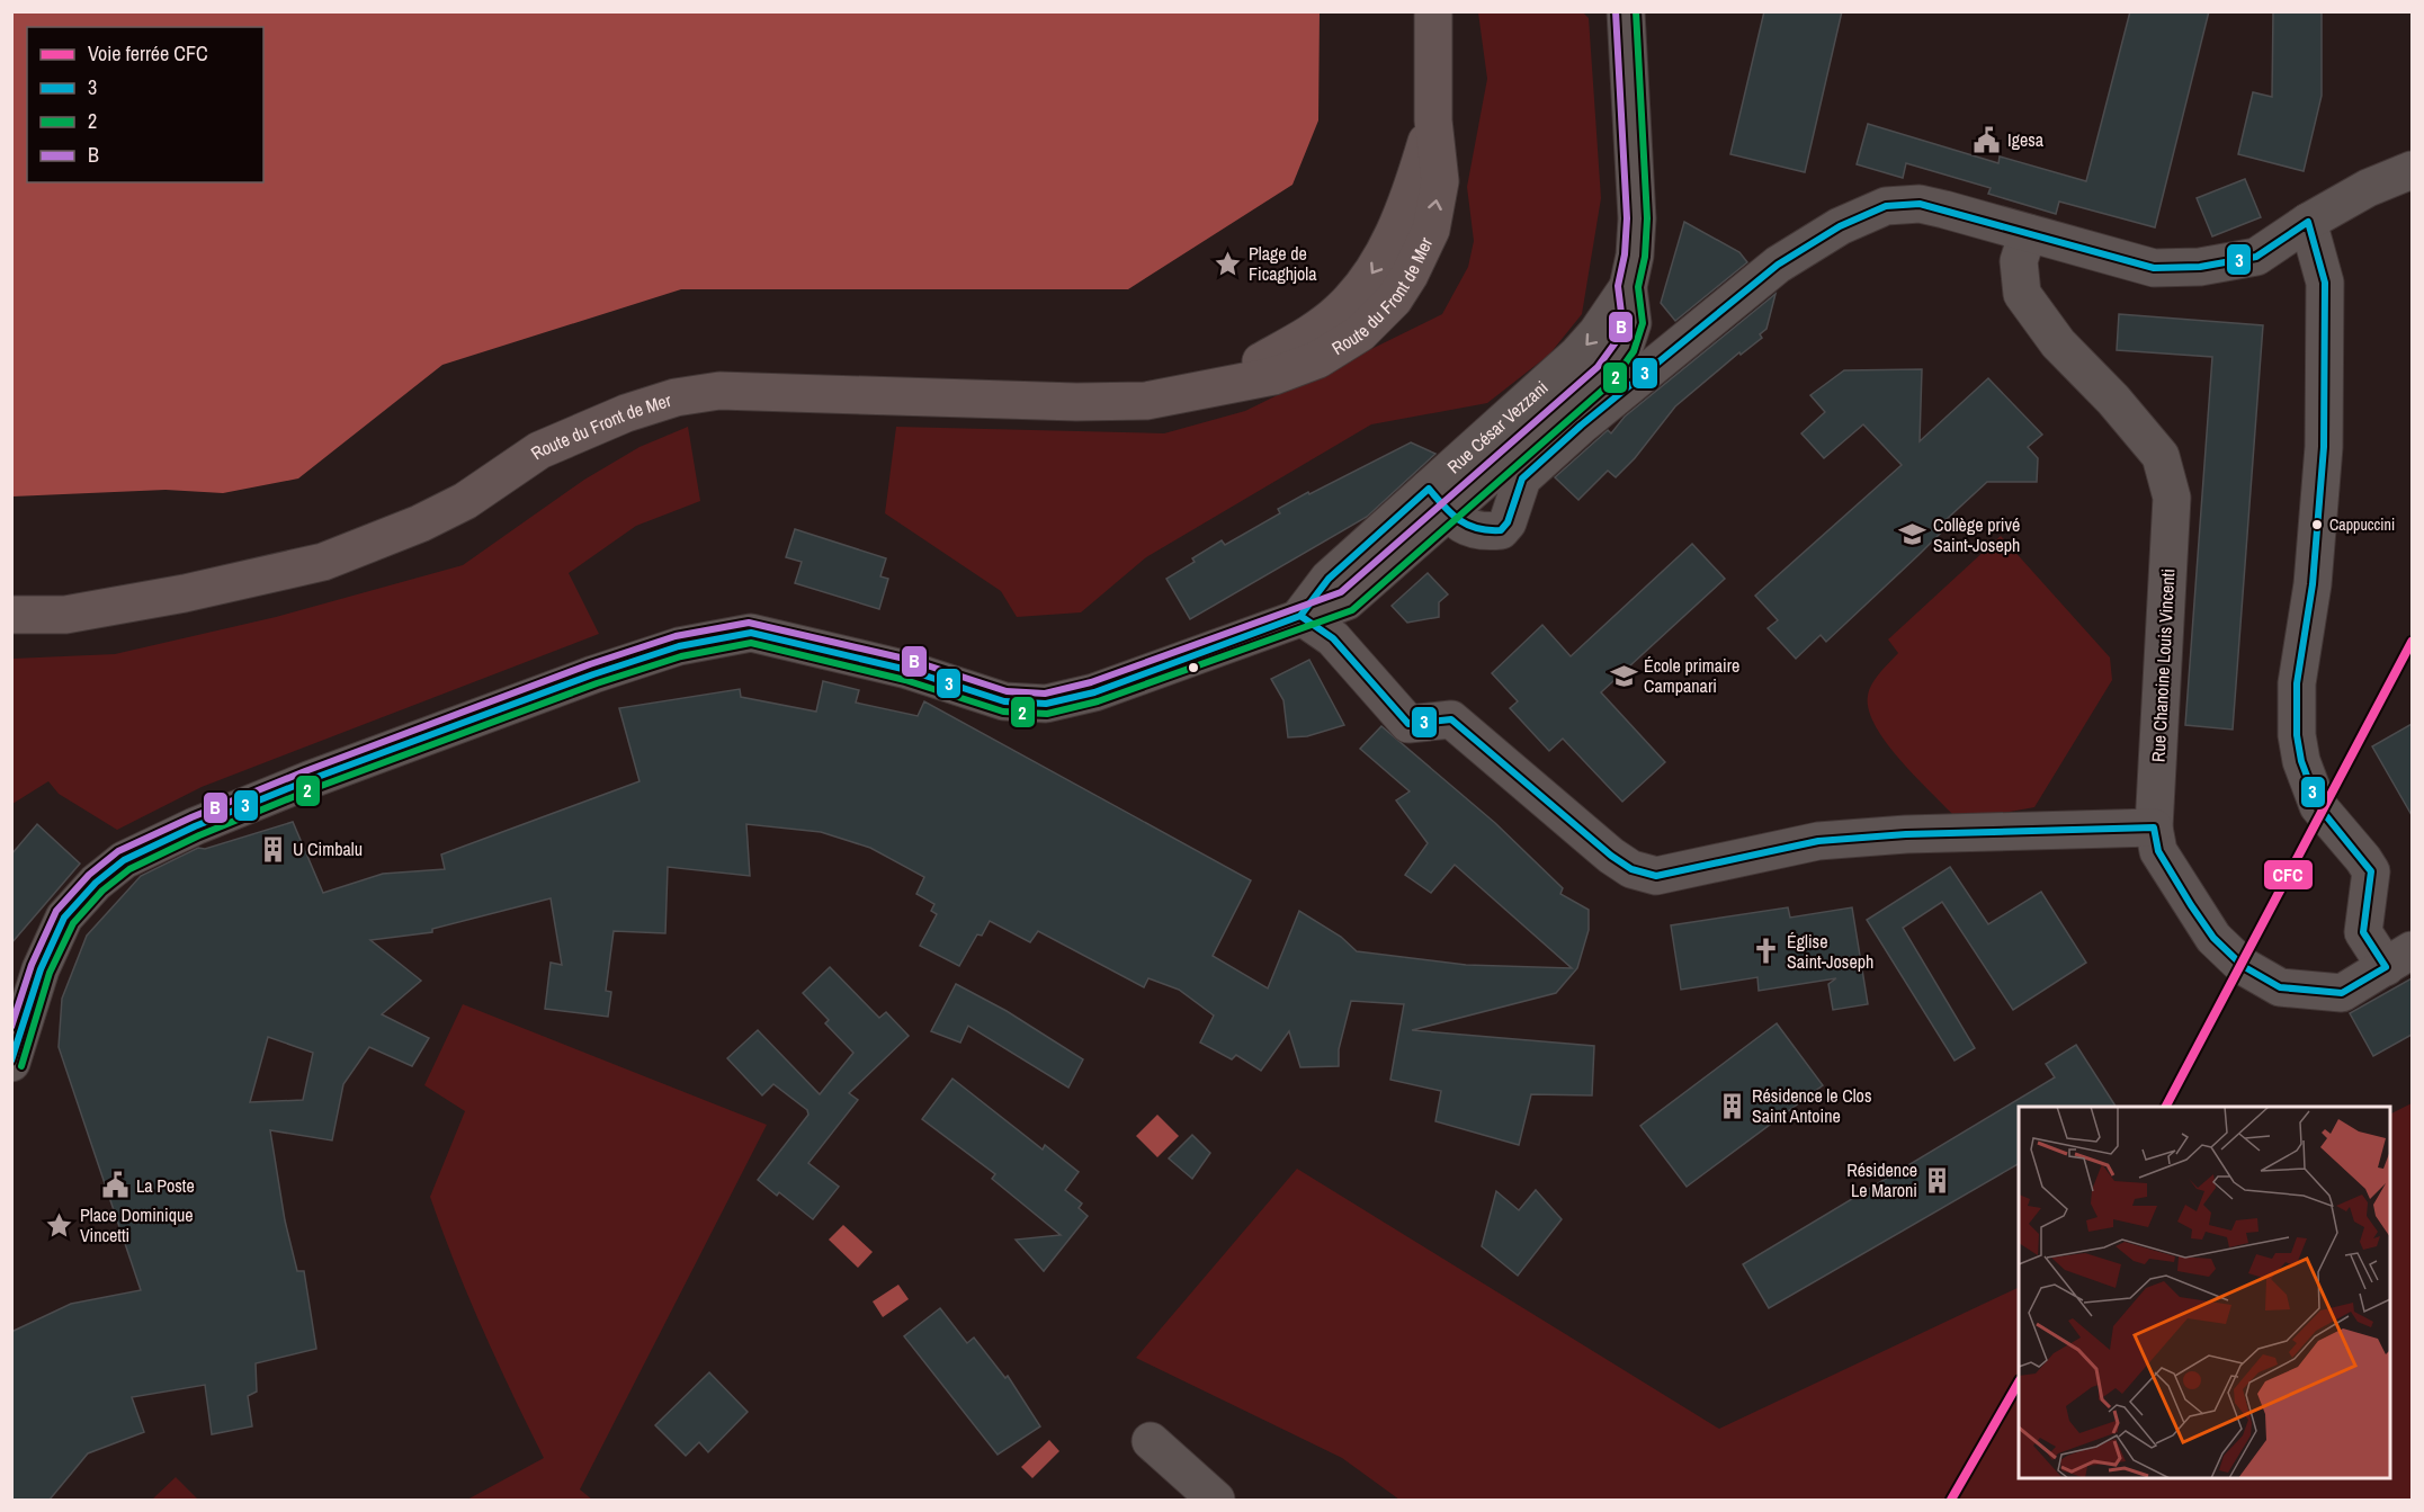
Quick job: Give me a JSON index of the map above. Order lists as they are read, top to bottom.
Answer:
{
  "streets": {
    "main road": ["Route du Front de Mer"],
    "street": ["Rue César Vezzani", "Rue Chanoine Louis Vincenti"]
  },
  "places": {
    "public building": ["Igesa", "La Poste"],
    "place": ["Plage de Ficaghjola", "Place Dominique Vincetti"],
    "other": ["Cappuccini"],
    "school or university": ["Collège privé Saint-Joseph", "École primaire Campanari"],
    "building": ["U Cimbalu", "Résidence le Clos Saint Antoine", "Résidence Le Maroni"],
    "church": ["Église Saint-Joseph"]
  },
  "lines": [
    "transit line 2",
    "transit line B",
    "transit line 3",
    "rail line CFC"
  ],
  "legend": [
    "Voie ferrée CFC",
    "3",
    "2",
    "B"
  ]
}
